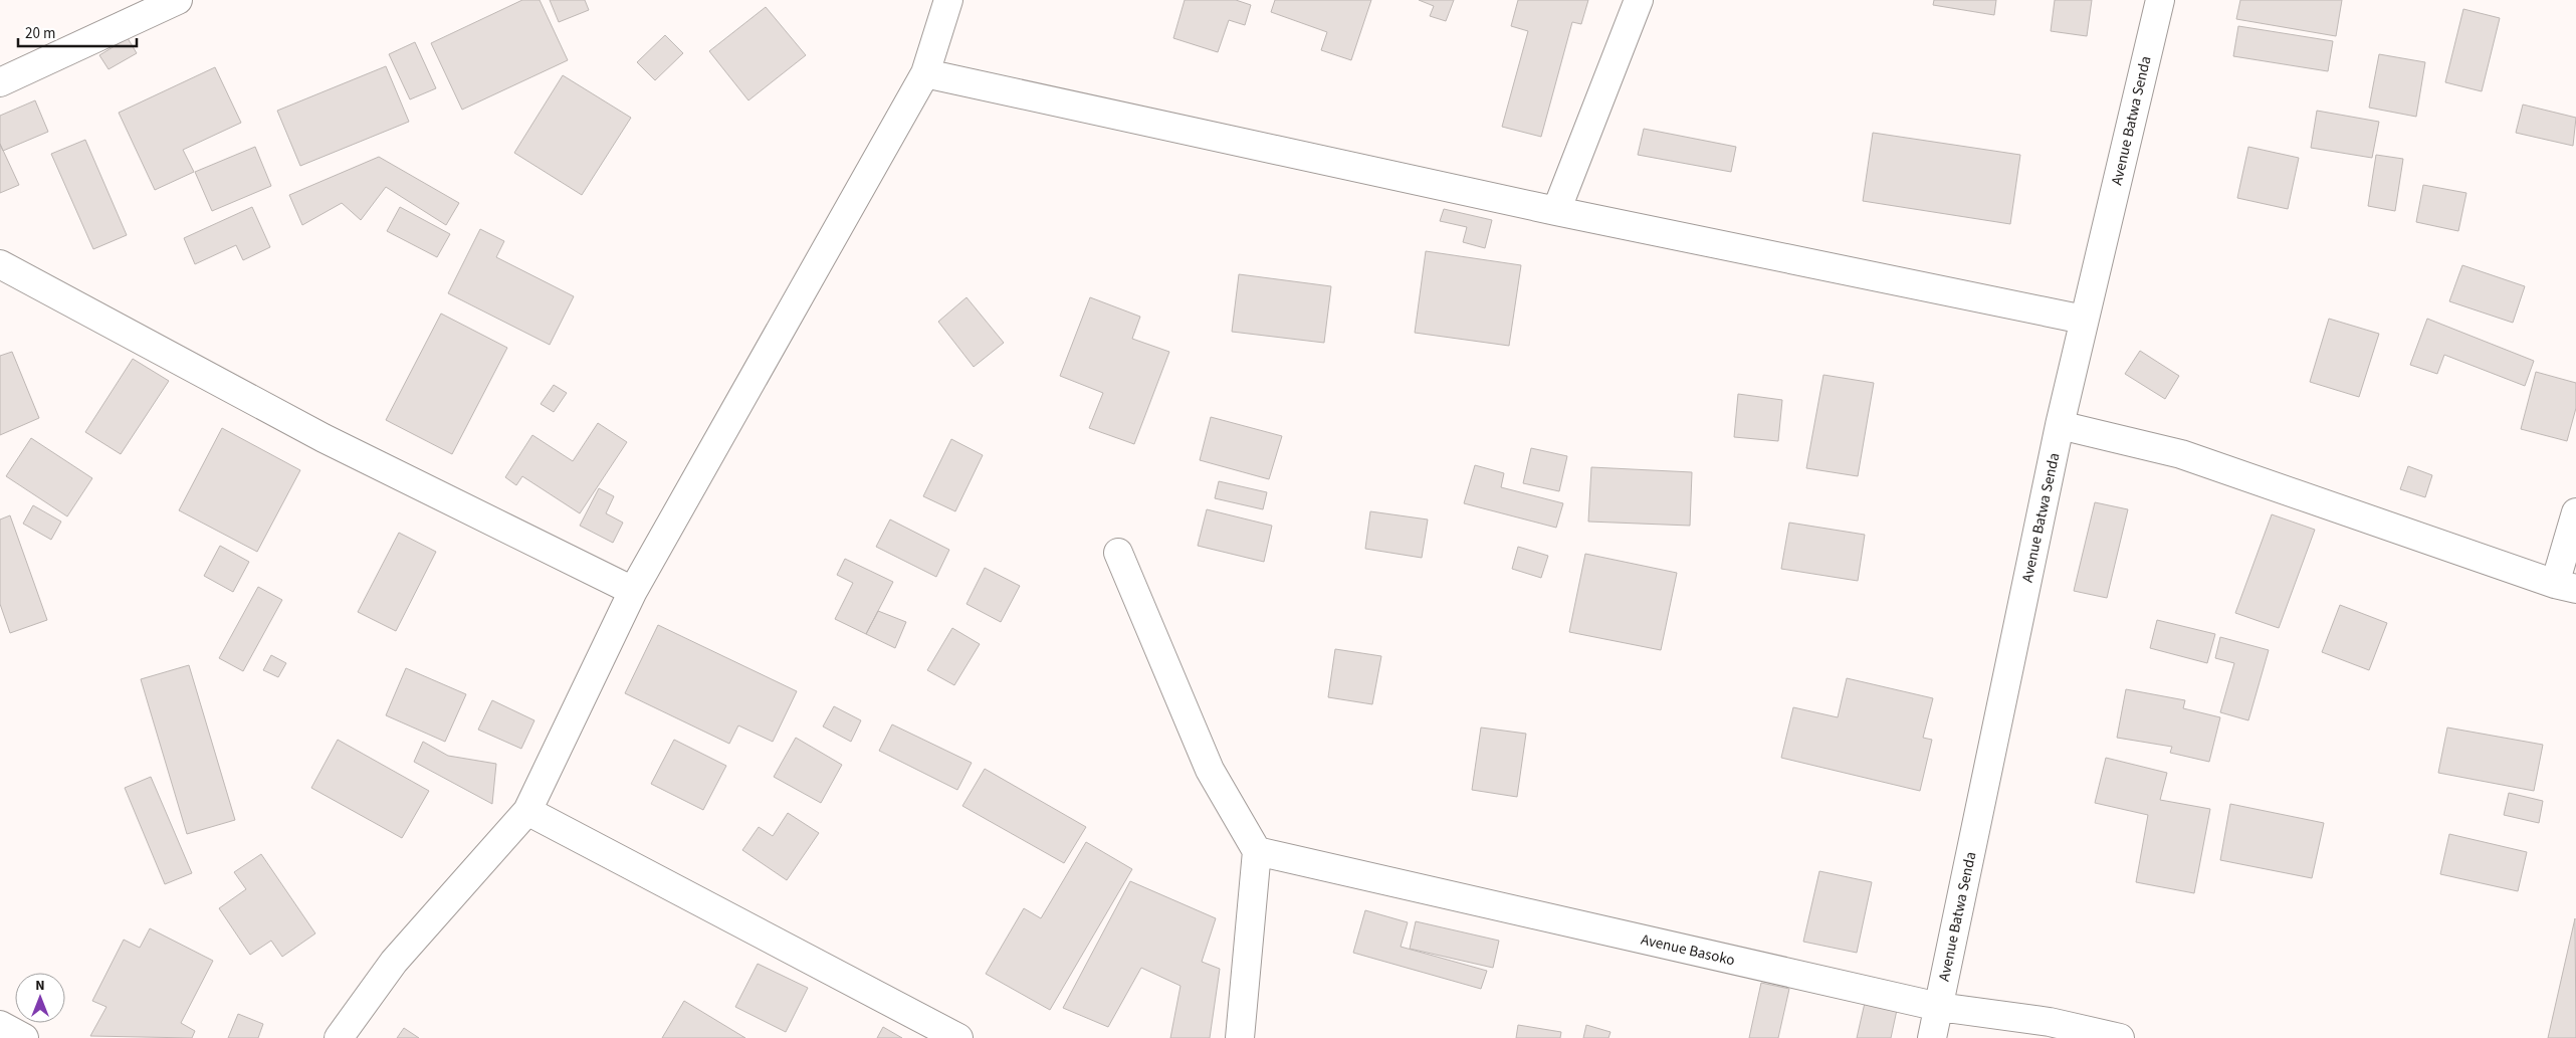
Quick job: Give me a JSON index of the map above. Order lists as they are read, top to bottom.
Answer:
{
  "streets": {
    "street": ["Avenue Batwa Senda", "Avenue Basoko"]
  },
  "crossings": [
    ["Avenue Batwa Senda", "Avenue Basoko"]
  ],
  "scale_bar": "20 m",
  "north": "top"
}
